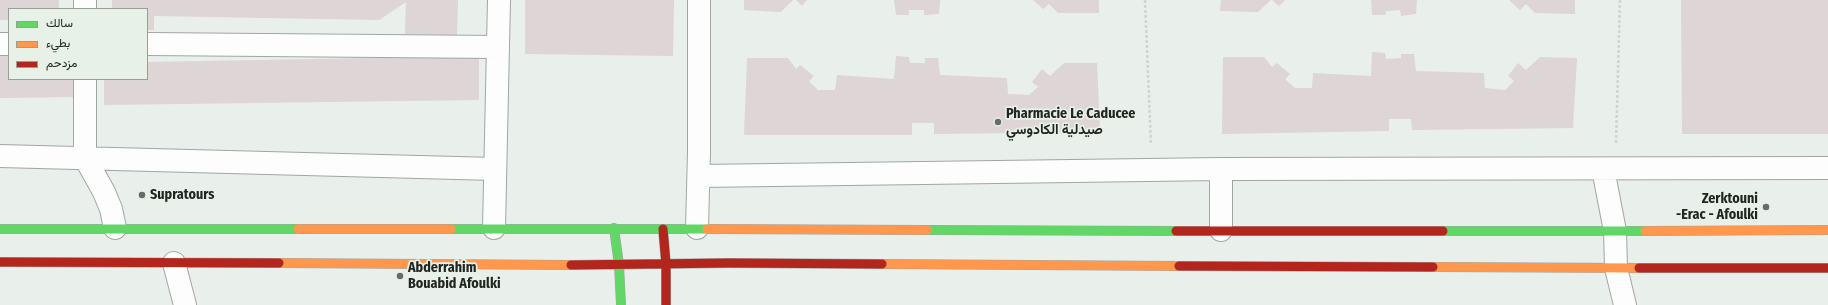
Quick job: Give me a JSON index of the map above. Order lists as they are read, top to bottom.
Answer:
{
  "places": [
    "Pharmacie Le Caducee صيدلية الكادوسي",
    "Supratours",
    "Zerktouni -Erac - Afoulki",
    "Abderrahim Bouabid Afoulki"
  ],
  "legend": ["سالك", "بطيء", "مزدحم"]
}
